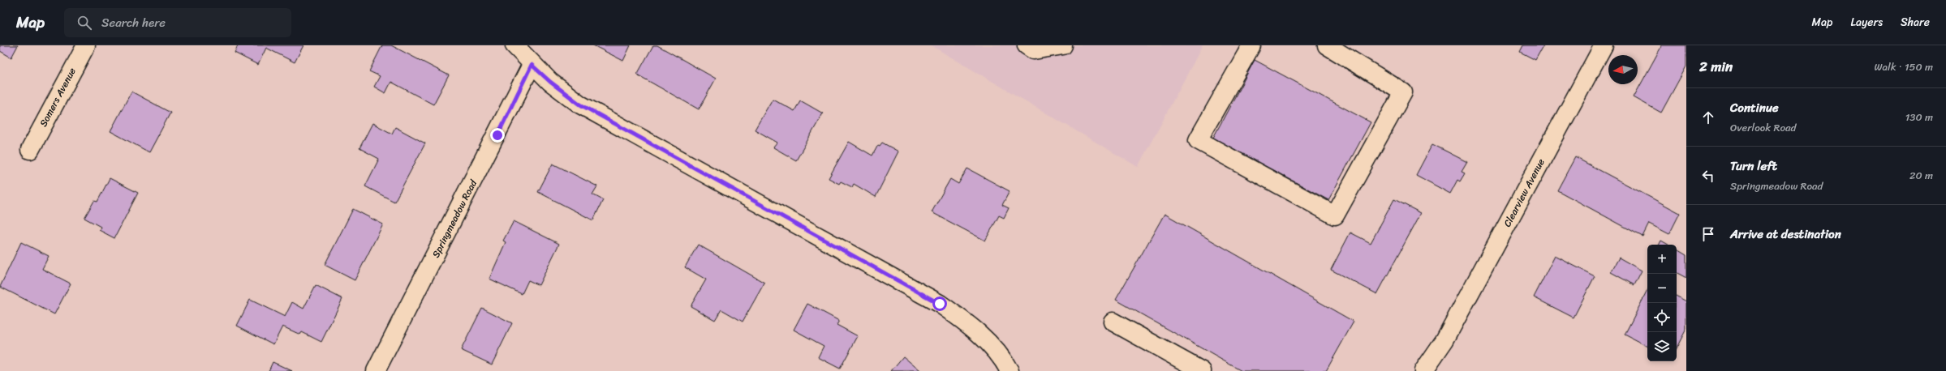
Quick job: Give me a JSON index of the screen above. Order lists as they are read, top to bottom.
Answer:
{
  "streets": {
    "street": ["Somers Avenue", "Clearview Avenue", "Springmeadow Road"]
  },
  "north": "left",
  "page": {
    "header": "Map",
    "search": "Search here",
    "nav": ["Map", "Layers", "Share"],
    "heading": ["2 min", "Walk · 150 m"],
    "list": [
      ["Continue", "Overlook Road", "130 m"],
      ["Turn left", "Springmeadow Road", "20 m"],
      "Arrive at destination"
    ],
    "map_buttons": ["+", "−"]
  }
}
